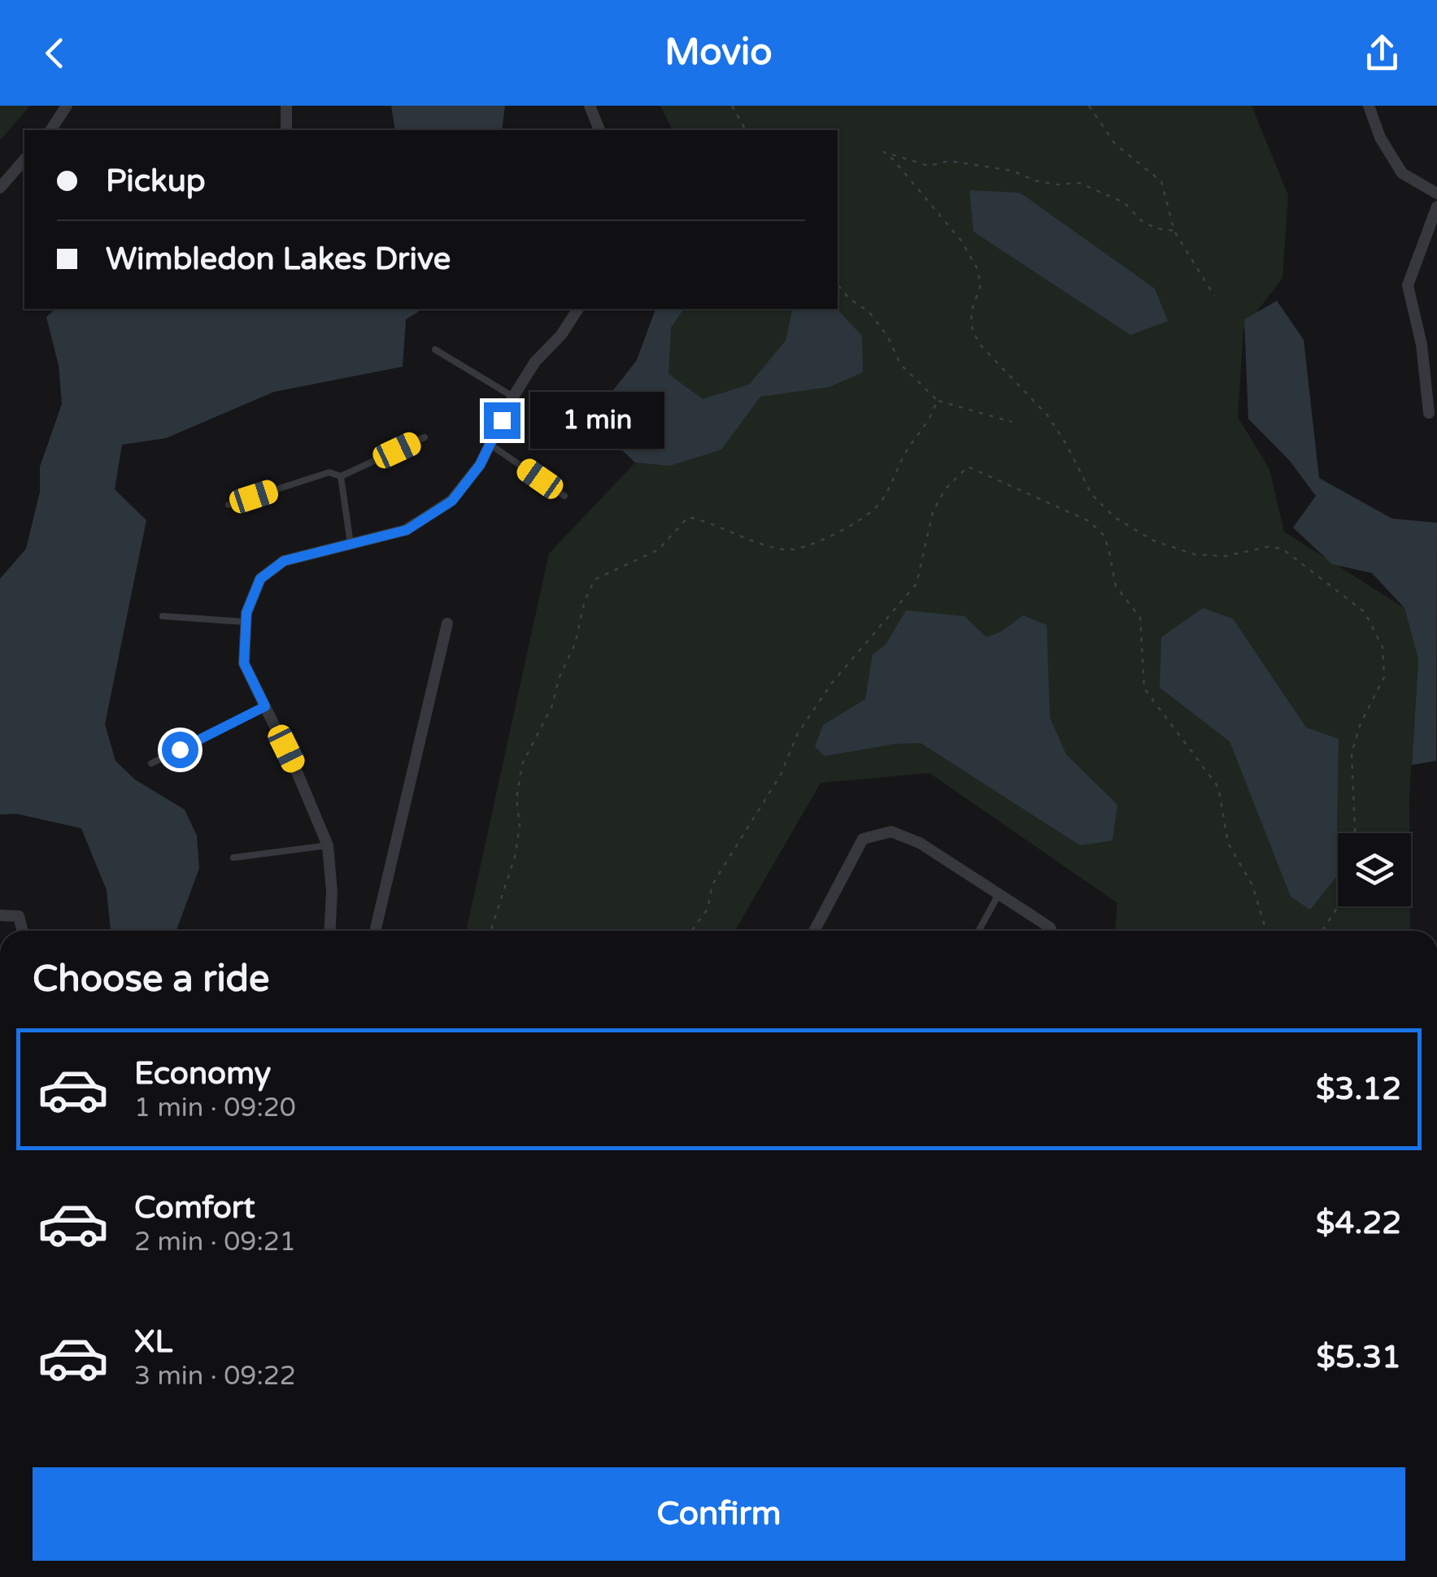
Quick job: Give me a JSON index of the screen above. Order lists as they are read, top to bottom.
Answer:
{
  "page": {
    "header": "Movio",
    "banner": ["Pickup", "Wimbledon Lakes Drive"],
    "bubble": "1 min",
    "heading": "Choose a ride",
    "list": [
      {
        "name": "Economy",
        "note": "1 min · 09:20",
        "value": "$3.12"
      },
      {
        "name": "Comfort",
        "note": "2 min · 09:21",
        "value": "$4.22"
      },
      {
        "name": "XL",
        "note": "3 min · 09:22",
        "value": "$5.31"
      }
    ],
    "buttons": "Confirm"
  }
}
